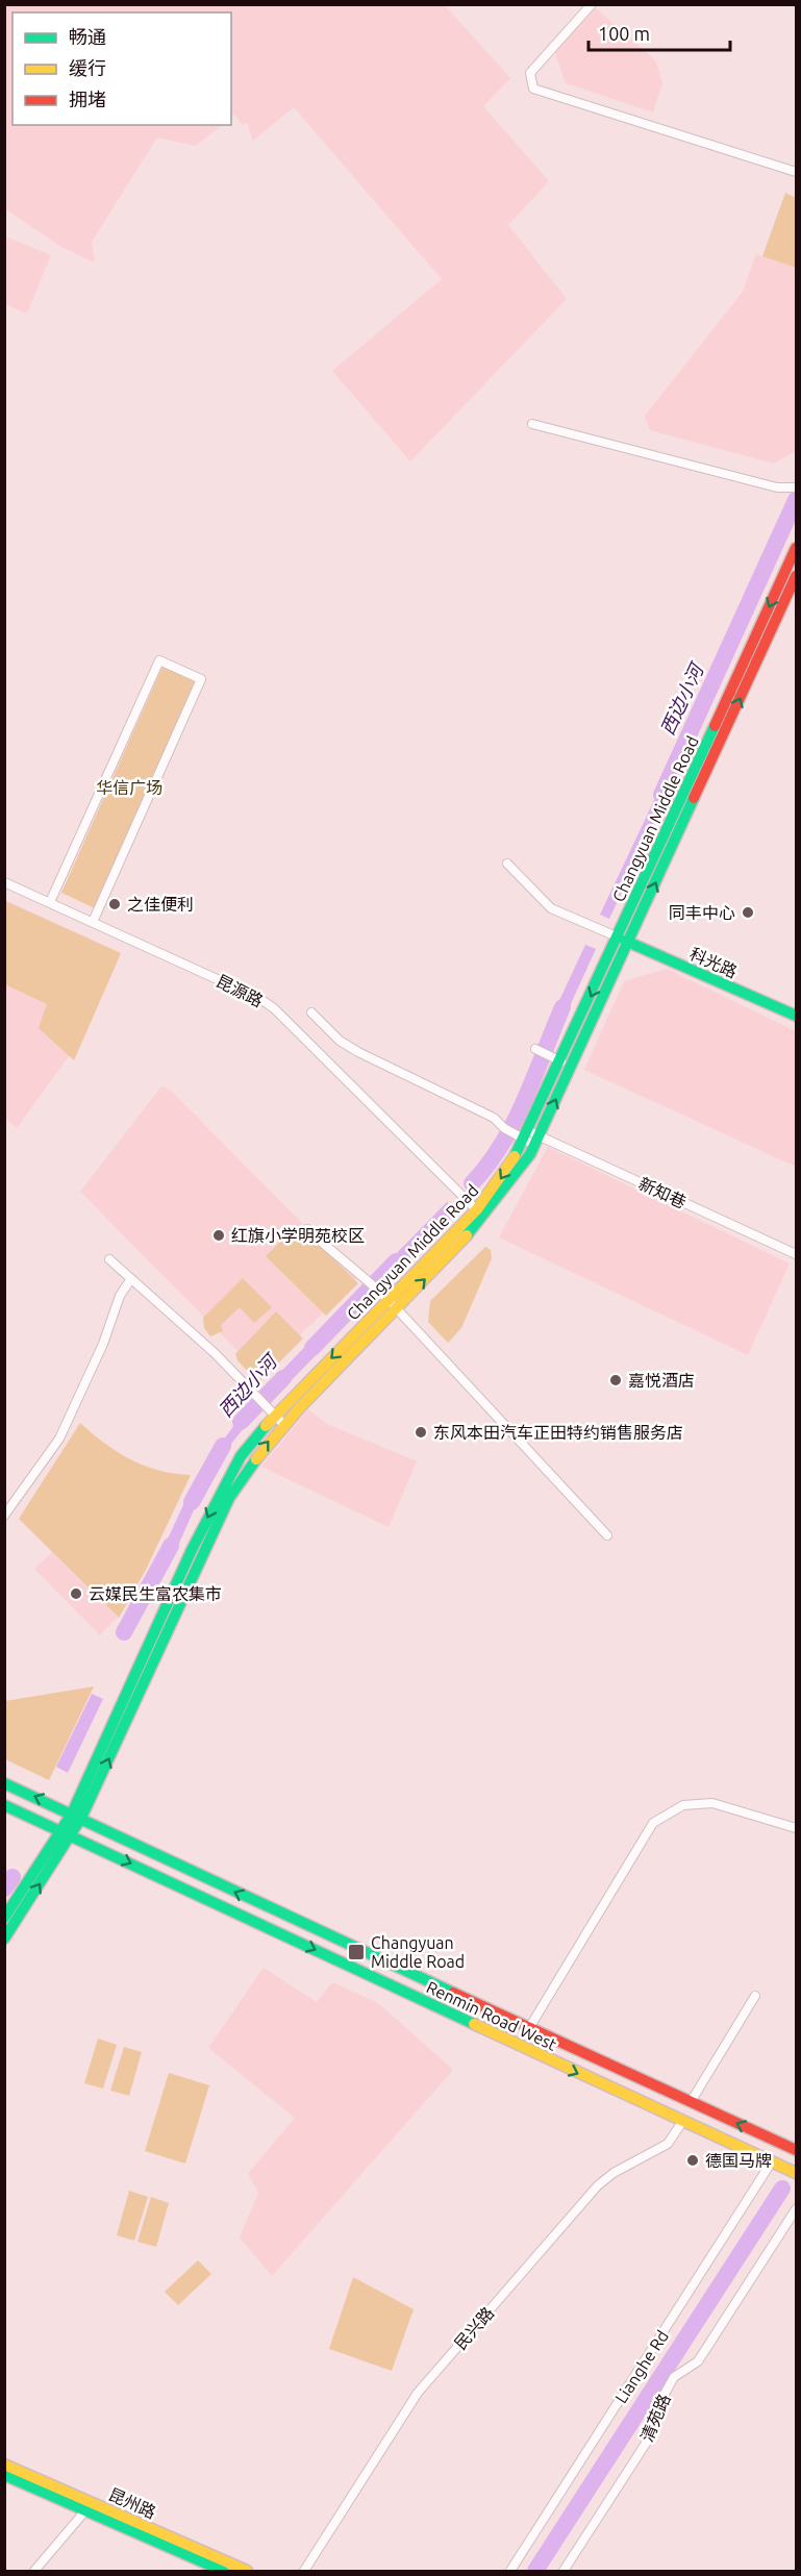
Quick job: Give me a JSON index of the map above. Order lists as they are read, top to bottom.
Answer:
{
  "streets": {
    "main road": [
      "Changyuan Middle Road",
      "科光路",
      "Renmin Road West",
      "昆州路"
    ],
    "street": [
      "昆源路",
      "新知巷",
      "民兴路",
      "Lianghe Rd",
      "清苑路"
    ]
  },
  "crossings": [
    ["Changyuan Middle Road", "科光路"],
    ["Changyuan Middle Road", "昆源路"],
    ["Changyuan Middle Road", "新知巷"],
    ["Changyuan Middle Road", "Renmin Road West"],
    ["Renmin Road West", "民兴路"],
    ["Renmin Road West", "Lianghe Rd"]
  ],
  "water": ["西边小河"],
  "parks": ["华信广场"],
  "places": {
    "other": [
      "之佳便利",
      "同丰中心",
      "红旗小学明苑校区",
      "嘉悦酒店",
      "东风本田汽车正田特约销售服务店",
      "云媒民生富农集市",
      "德国马牌"
    ],
    "transit": ["Changyuan Middle Road"]
  },
  "legend": ["畅通", "缓行", "拥堵"],
  "scale_bar": "100 m"
}
